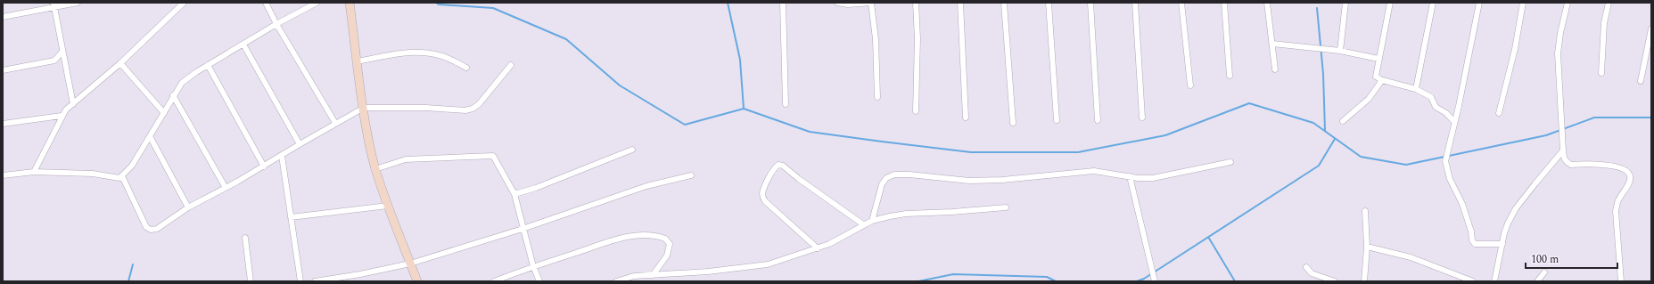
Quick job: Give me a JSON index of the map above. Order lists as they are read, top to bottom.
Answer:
{
  "scale_bar": "100 m"
}
